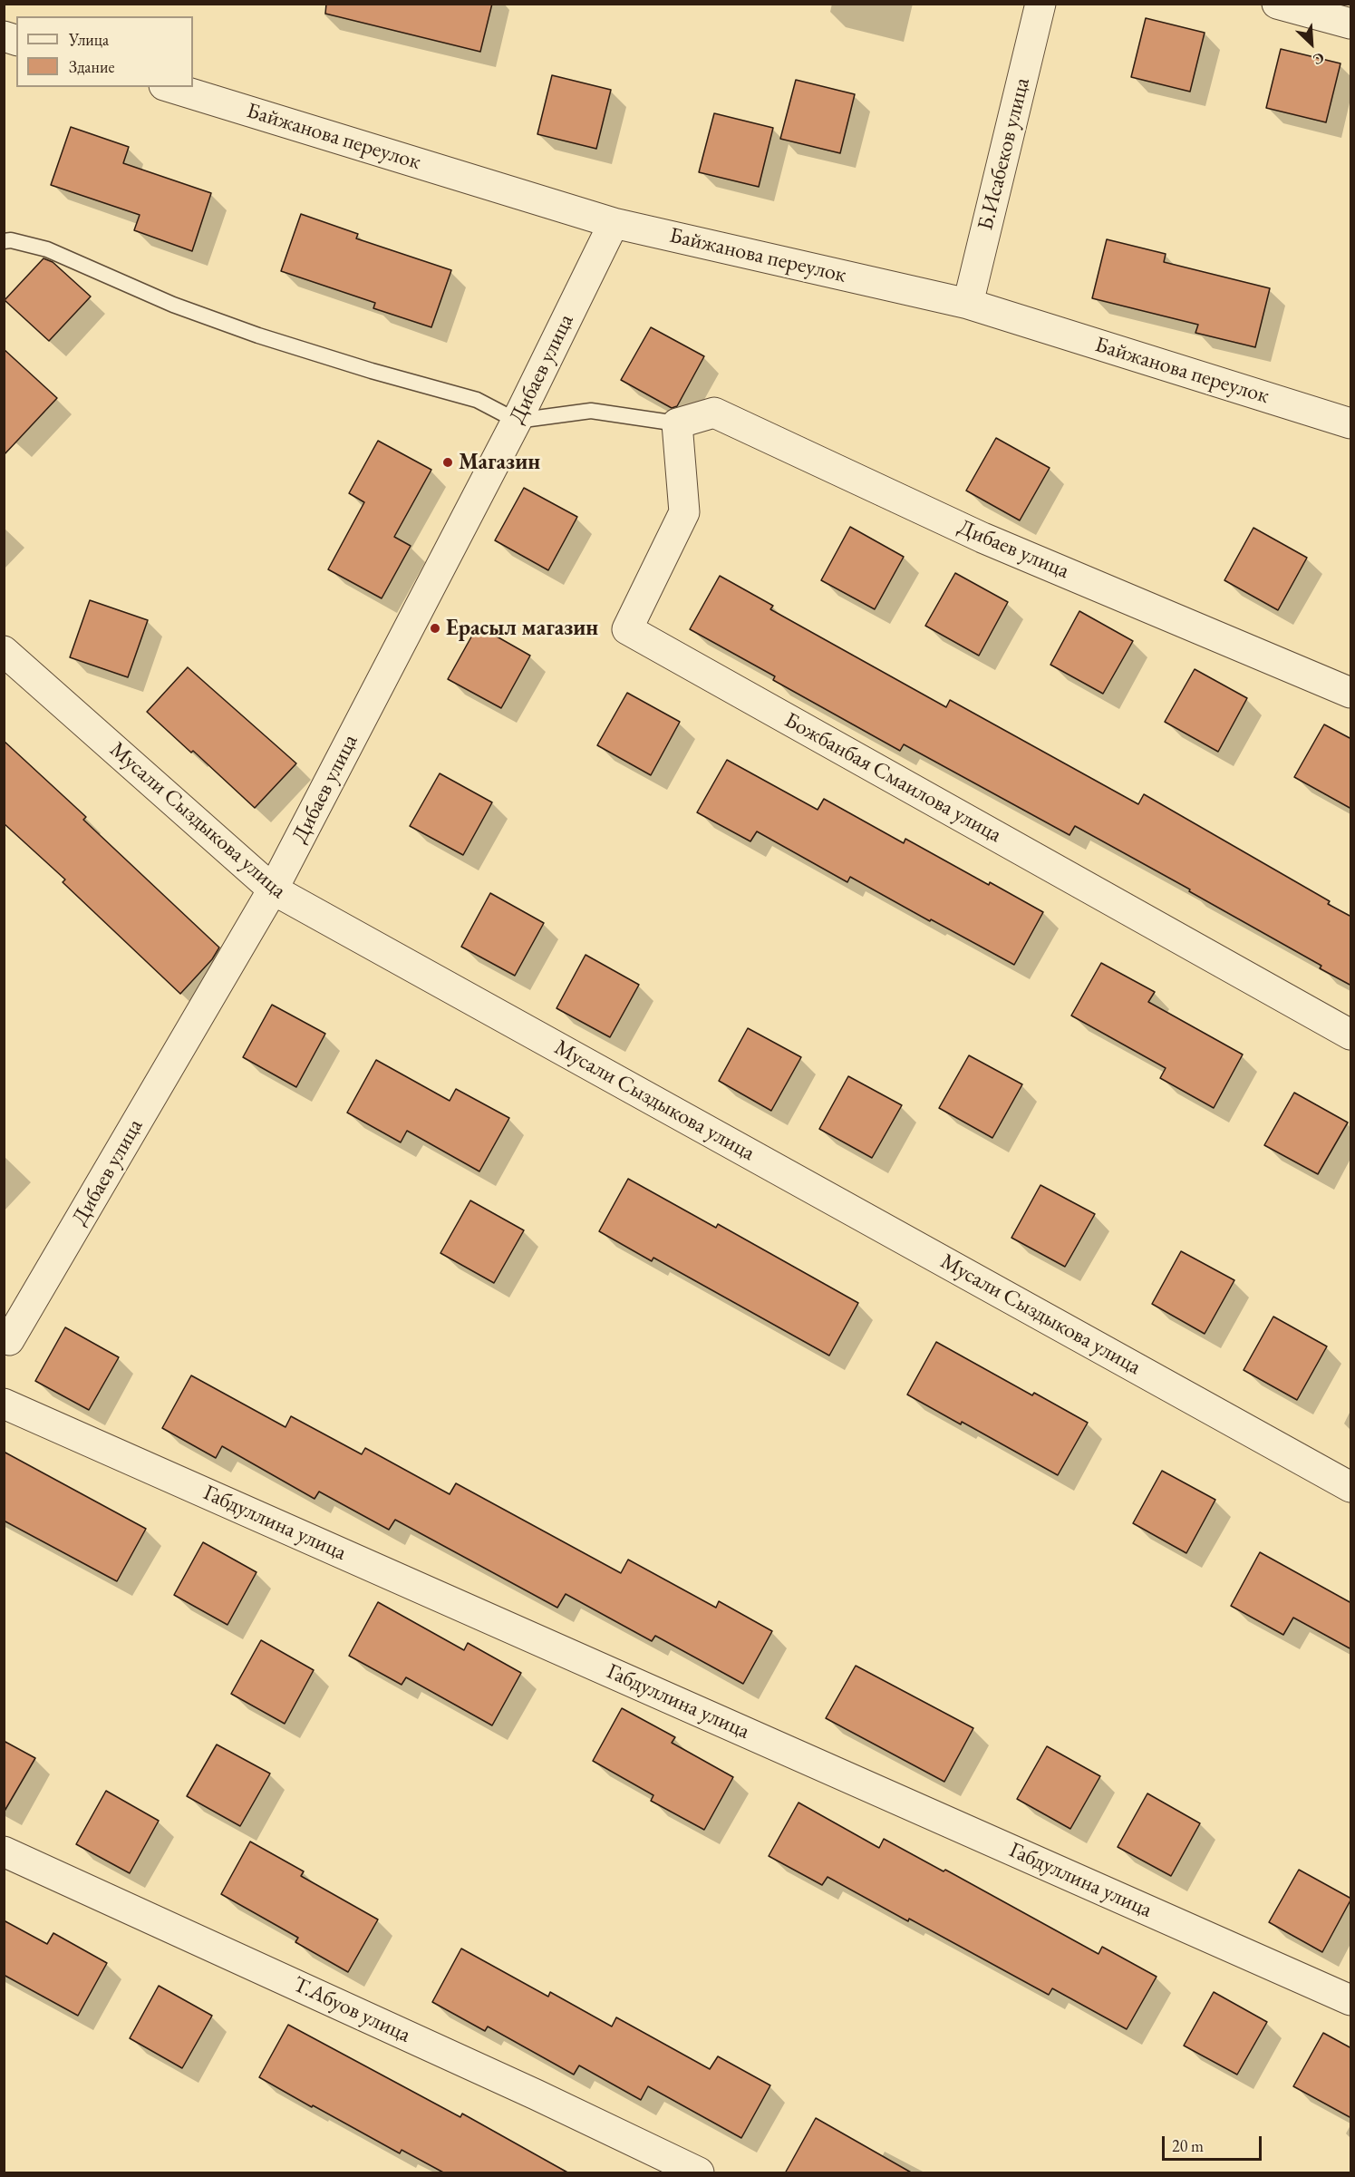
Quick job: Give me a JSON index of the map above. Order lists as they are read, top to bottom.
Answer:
{
  "streets": {
    "street": [
      "Байжанова переулок",
      "Б.Исабеков улица",
      "Дибаев улица",
      "Божбанбая Смаилова улица",
      "Мусали Сыздыкова улица",
      "Габдуллина улица",
      "Т.Абуов улица"
    ]
  },
  "crossings": [
    ["Байжанова переулок", "Б.Исабеков улица"],
    ["Байжанова переулок", "Дибаев улица"],
    ["Дибаев улица", "Божбанбая Смаилова улица"],
    ["Дибаев улица", "Мусали Сыздыкова улица"]
  ],
  "places": ["Магазин", "Ерасыл магазин"],
  "legend": ["Улица", "Здание"],
  "scale_bar": "20 m",
  "north": "bottom right"
}
